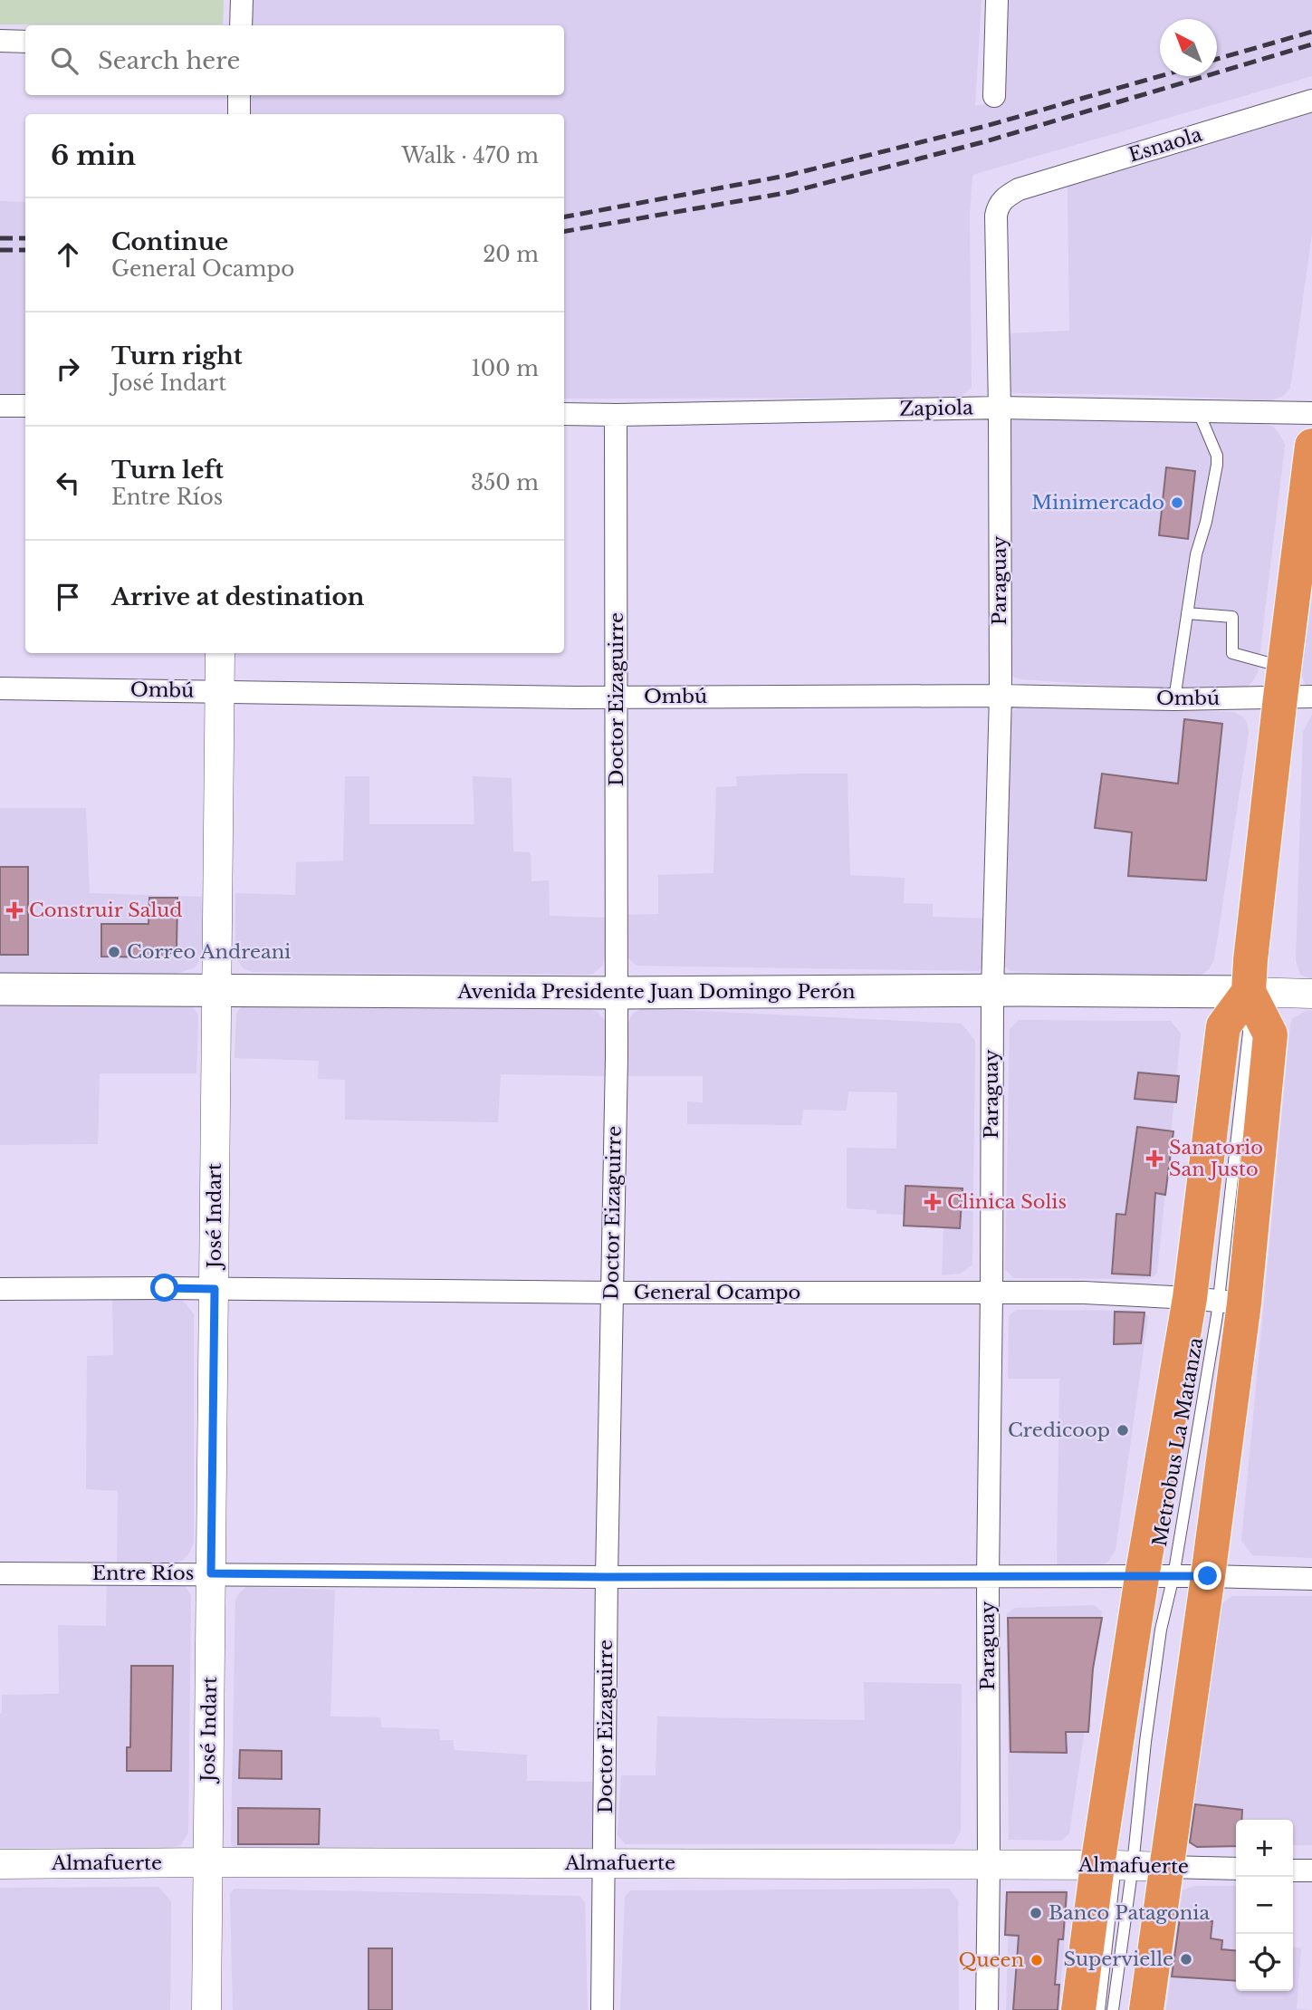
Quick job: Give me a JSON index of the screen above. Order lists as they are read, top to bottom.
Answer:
{
  "streets": {
    "main road": ["Avenida Presidente Juan Domingo Perón"],
    "street": [
      "Esnaola",
      "Zapiola",
      "Paraguay",
      "Ombú",
      "Doctor Eizaguirre",
      "José Indart",
      "General Ocampo",
      "Entre Ríos",
      "Almafuerte"
    ],
    "lane": ["Metrobus La Matanza"]
  },
  "crossings": [
    ["Esnaola", "Paraguay"],
    ["Zapiola", "Paraguay"],
    ["Zapiola", "Doctor Eizaguirre"],
    ["Paraguay", "Ombú"],
    ["Paraguay", "Avenida Presidente Juan Domingo Perón"],
    ["Paraguay", "General Ocampo"],
    ["Paraguay", "Entre Ríos"],
    ["Paraguay", "Almafuerte"],
    ["Ombú", "Doctor Eizaguirre"],
    ["Ombú", "José Indart"],
    ["Doctor Eizaguirre", "Avenida Presidente Juan Domingo Perón"],
    ["Doctor Eizaguirre", "General Ocampo"],
    ["Doctor Eizaguirre", "Entre Ríos"],
    ["Doctor Eizaguirre", "Almafuerte"],
    ["Avenida Presidente Juan Domingo Perón", "José Indart"],
    ["José Indart", "General Ocampo"],
    ["José Indart", "Entre Ríos"],
    ["José Indart", "Almafuerte"],
    ["General Ocampo", "Metrobus La Matanza"]
  ],
  "places": {
    "other": [
      "Minimercado",
      "Correo Andreani",
      "Credicoop",
      "Banco Patagonia",
      "Supervielle",
      "Queen"
    ],
    "health": ["Construir Salud", "Sanatorio San Justo", "Clinica Solis"]
  },
  "north": "top left",
  "page": {
    "search": "Search here",
    "heading": ["6 min", "Walk · 470 m"],
    "list": [
      ["Continue", "General Ocampo", "20 m"],
      ["Turn right", "José Indart", "100 m"],
      ["Turn left", "Entre Ríos", "350 m"],
      "Arrive at destination"
    ],
    "map_buttons": ["+", "−"]
  }
}
